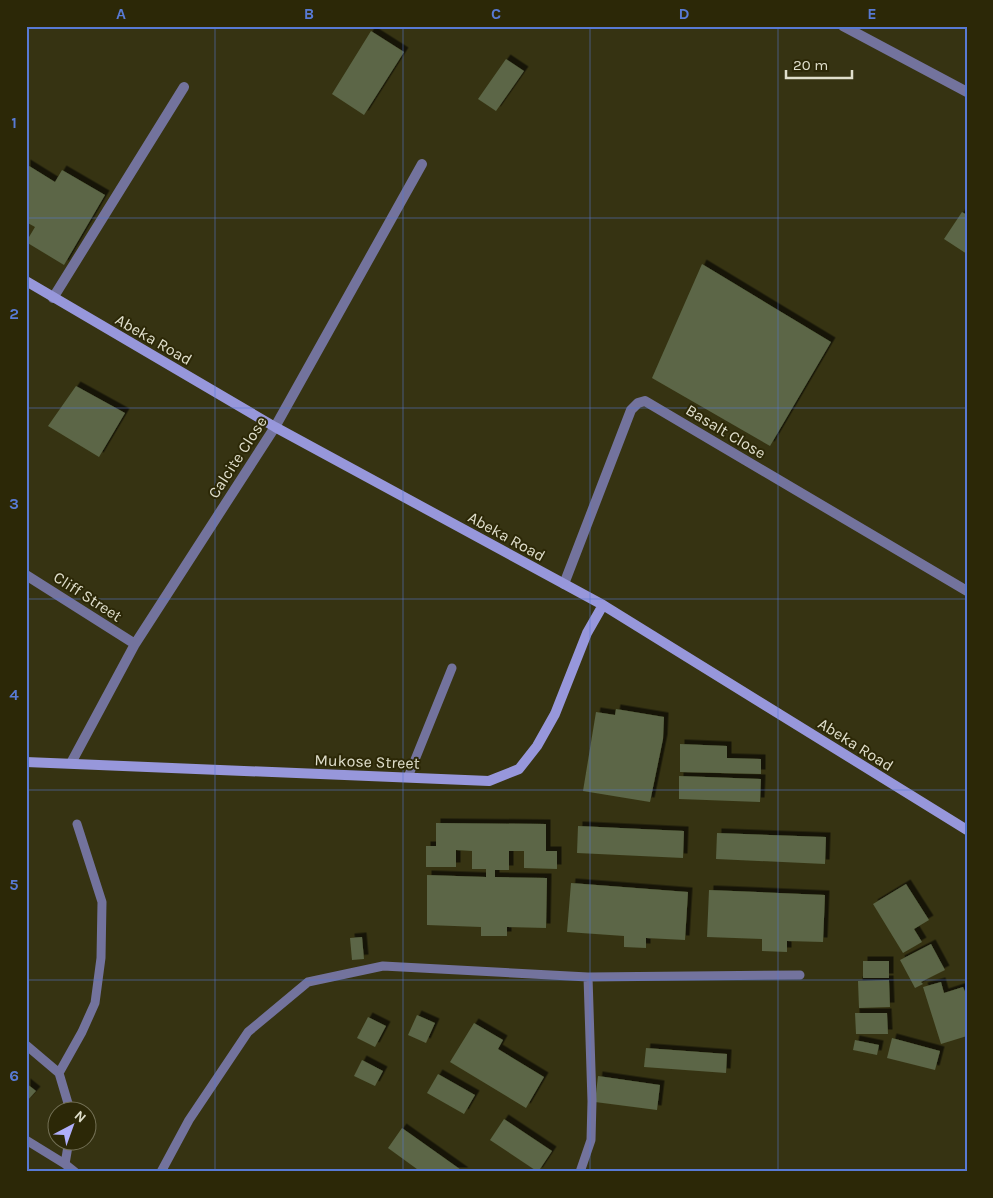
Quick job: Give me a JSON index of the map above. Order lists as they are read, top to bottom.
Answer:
{
  "streets": {
    "street": [
      "Abeka Road",
      "Basalt Close",
      "Calcite Close",
      "Cliff Street",
      "Mukose Street"
    ]
  },
  "crossings": [
    ["Abeka Road", "Basalt Close"],
    ["Abeka Road", "Calcite Close"],
    ["Abeka Road", "Mukose Street"],
    ["Calcite Close", "Cliff Street"],
    ["Calcite Close", "Mukose Street"]
  ],
  "scale_bar": "20 m",
  "north": "top right",
  "grid": {
    "columns": [
      "A",
      "B",
      "C",
      "D",
      "E"
    ],
    "rows": [
      "1",
      "2",
      "3",
      "4",
      "5",
      "6"
    ]
  }
}
